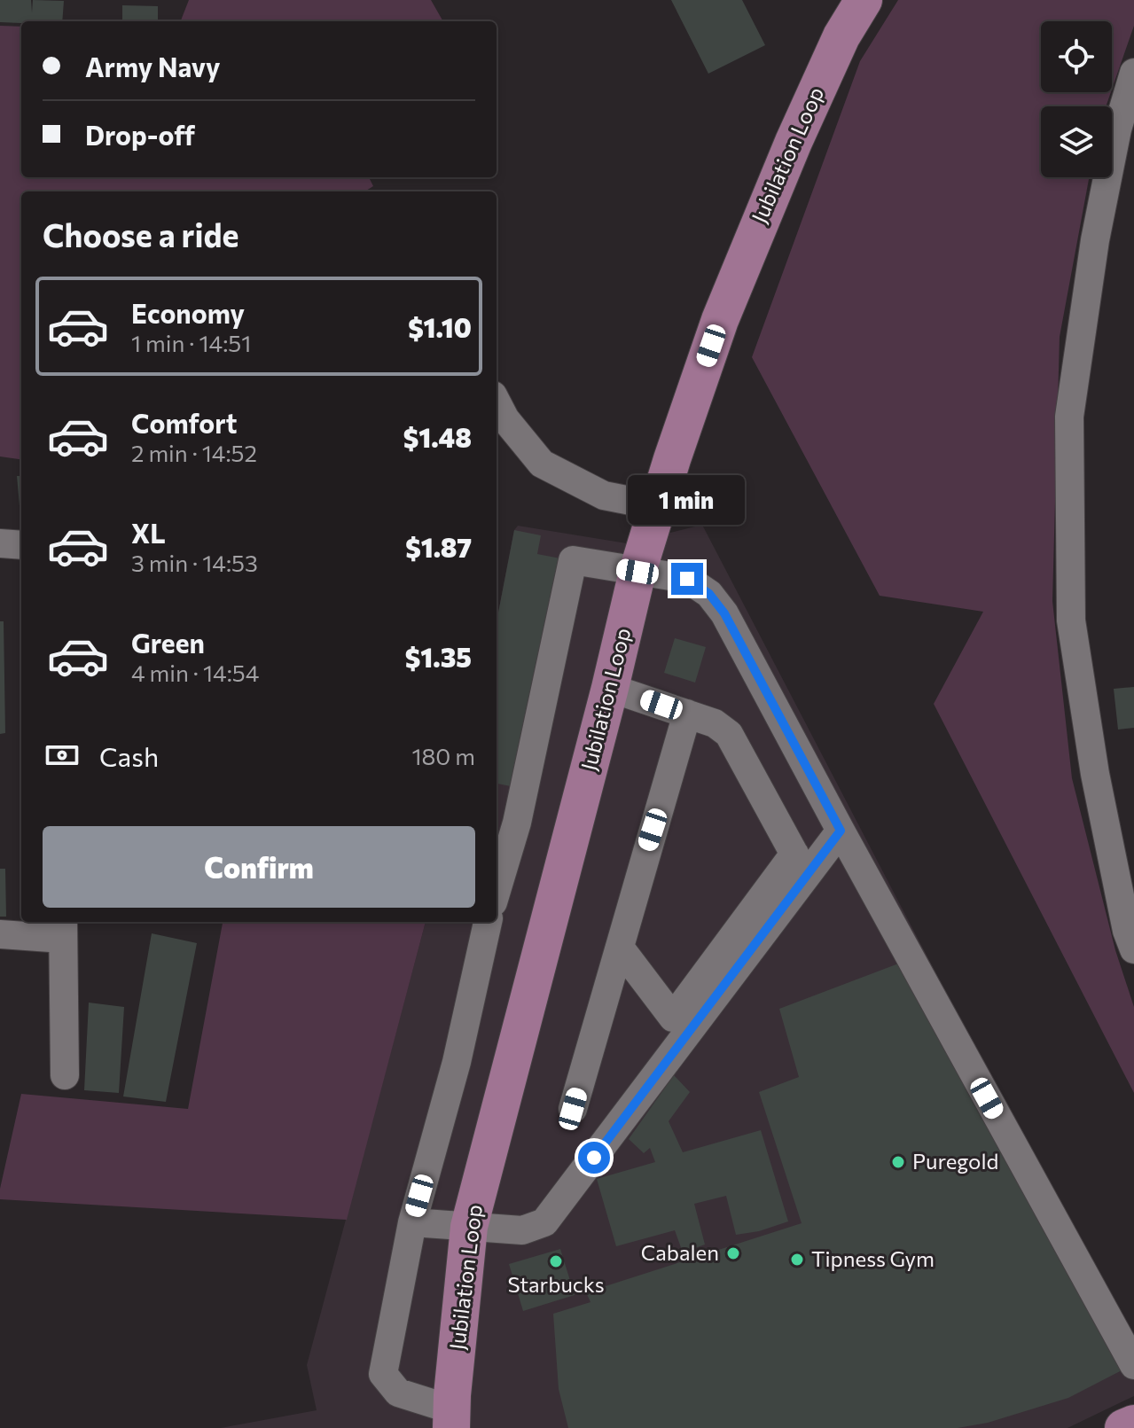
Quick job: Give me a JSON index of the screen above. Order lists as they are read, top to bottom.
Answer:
{
  "streets": {
    "main road": ["Jubilation Loop"]
  },
  "places": [
    "Puregold",
    "Cabalen",
    "Tipness Gym",
    "Starbucks"
  ],
  "page": {
    "banner": ["Army Navy", "Drop-off"],
    "heading": "Choose a ride",
    "list": [
      {
        "name": "Economy",
        "note": "1 min · 14:51",
        "value": "$1.10"
      },
      {
        "name": "Comfort",
        "note": "2 min · 14:52",
        "value": "$1.48"
      },
      {
        "name": "XL",
        "note": "3 min · 14:53",
        "value": "$1.87"
      },
      {
        "name": "Green",
        "note": "4 min · 14:54",
        "value": "$1.35"
      }
    ],
    "bubble": "1 min",
    "pay": ["Cash", "180 m"],
    "buttons": "Confirm"
  }
}
